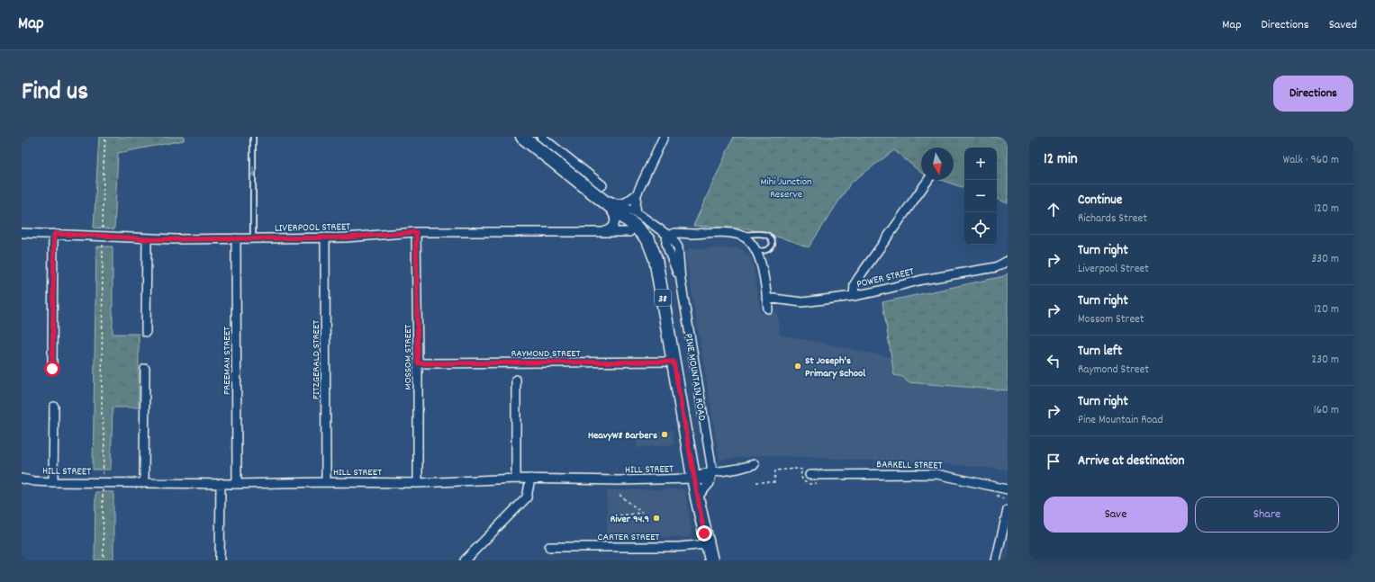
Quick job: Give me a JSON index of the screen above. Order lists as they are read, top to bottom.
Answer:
{
  "streets": {
    "main road": ["38", "PINE MOUNTAIN ROAD"],
    "street": [
      "LIVERPOOL STREET",
      "POWER STREET",
      "RAYMOND STREET",
      "MOSSOM STREET",
      "FITZGERALD STREET",
      "FREEMAN STREET",
      "BARKELL STREET",
      "HILL STREET",
      "CARTER STREET"
    ]
  },
  "crossings": [
    ["LIVERPOOL STREET", "MOSSOM STREET"],
    ["LIVERPOOL STREET", "FITZGERALD STREET"],
    ["LIVERPOOL STREET", "FREEMAN STREET"],
    ["RAYMOND STREET", "MOSSOM STREET"],
    ["RAYMOND STREET", "PINE MOUNTAIN ROAD"],
    ["MOSSOM STREET", "HILL STREET"],
    ["FITZGERALD STREET", "HILL STREET"],
    ["FREEMAN STREET", "HILL STREET"],
    ["PINE MOUNTAIN ROAD", "HILL STREET"],
    ["PINE MOUNTAIN ROAD", "CARTER STREET"]
  ],
  "parks": ["Mihi Junction Reserve"],
  "places": ["St Joseph's Primary School", "HeavyW8 Barbers", "River 94.9"],
  "north": "bottom",
  "page": {
    "header": "Map",
    "nav": ["Map", "Directions", "Saved"],
    "title": "Find us",
    "buttons": [
      "Directions",
      ["Save", "Share"]
    ],
    "heading": ["12 min", "Walk · 960 m"],
    "map_buttons": ["+", "−"],
    "list": [
      ["Continue", "Richards Street", "120 m"],
      ["Turn right", "Liverpool Street", "330 m"],
      ["Turn right", "Mossom Street", "120 m"],
      ["Turn left", "Raymond Street", "230 m"],
      ["Turn right", "Pine Mountain Road", "160 m"],
      "Arrive at destination"
    ]
  }
}
